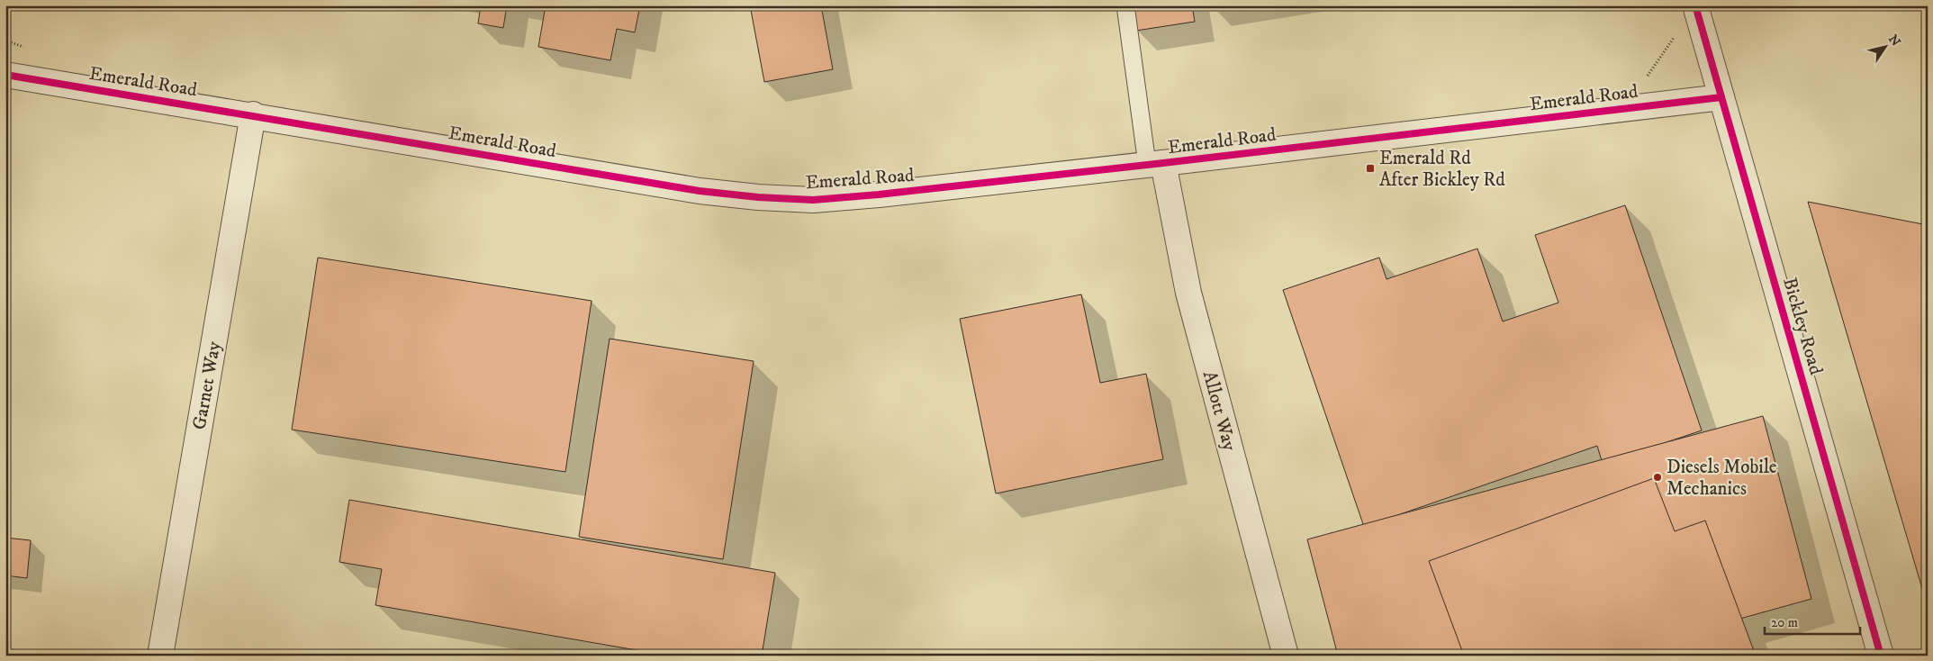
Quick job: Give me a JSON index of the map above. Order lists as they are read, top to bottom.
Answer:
{
  "streets": {
    "street": [
      "Emerald Road",
      "Bickley Road",
      "Garnet Way",
      "Allott Way"
    ]
  },
  "crossings": [
    ["Emerald Road", "Bickley Road"],
    ["Emerald Road", "Garnet Way"],
    ["Emerald Road", "Allott Way"]
  ],
  "places": {
    "transit": ["Emerald Rd After Bickley Rd"],
    "other": ["Diesels Mobile Mechanics"]
  },
  "scale_bar": "20 m",
  "north": "top right"
}
